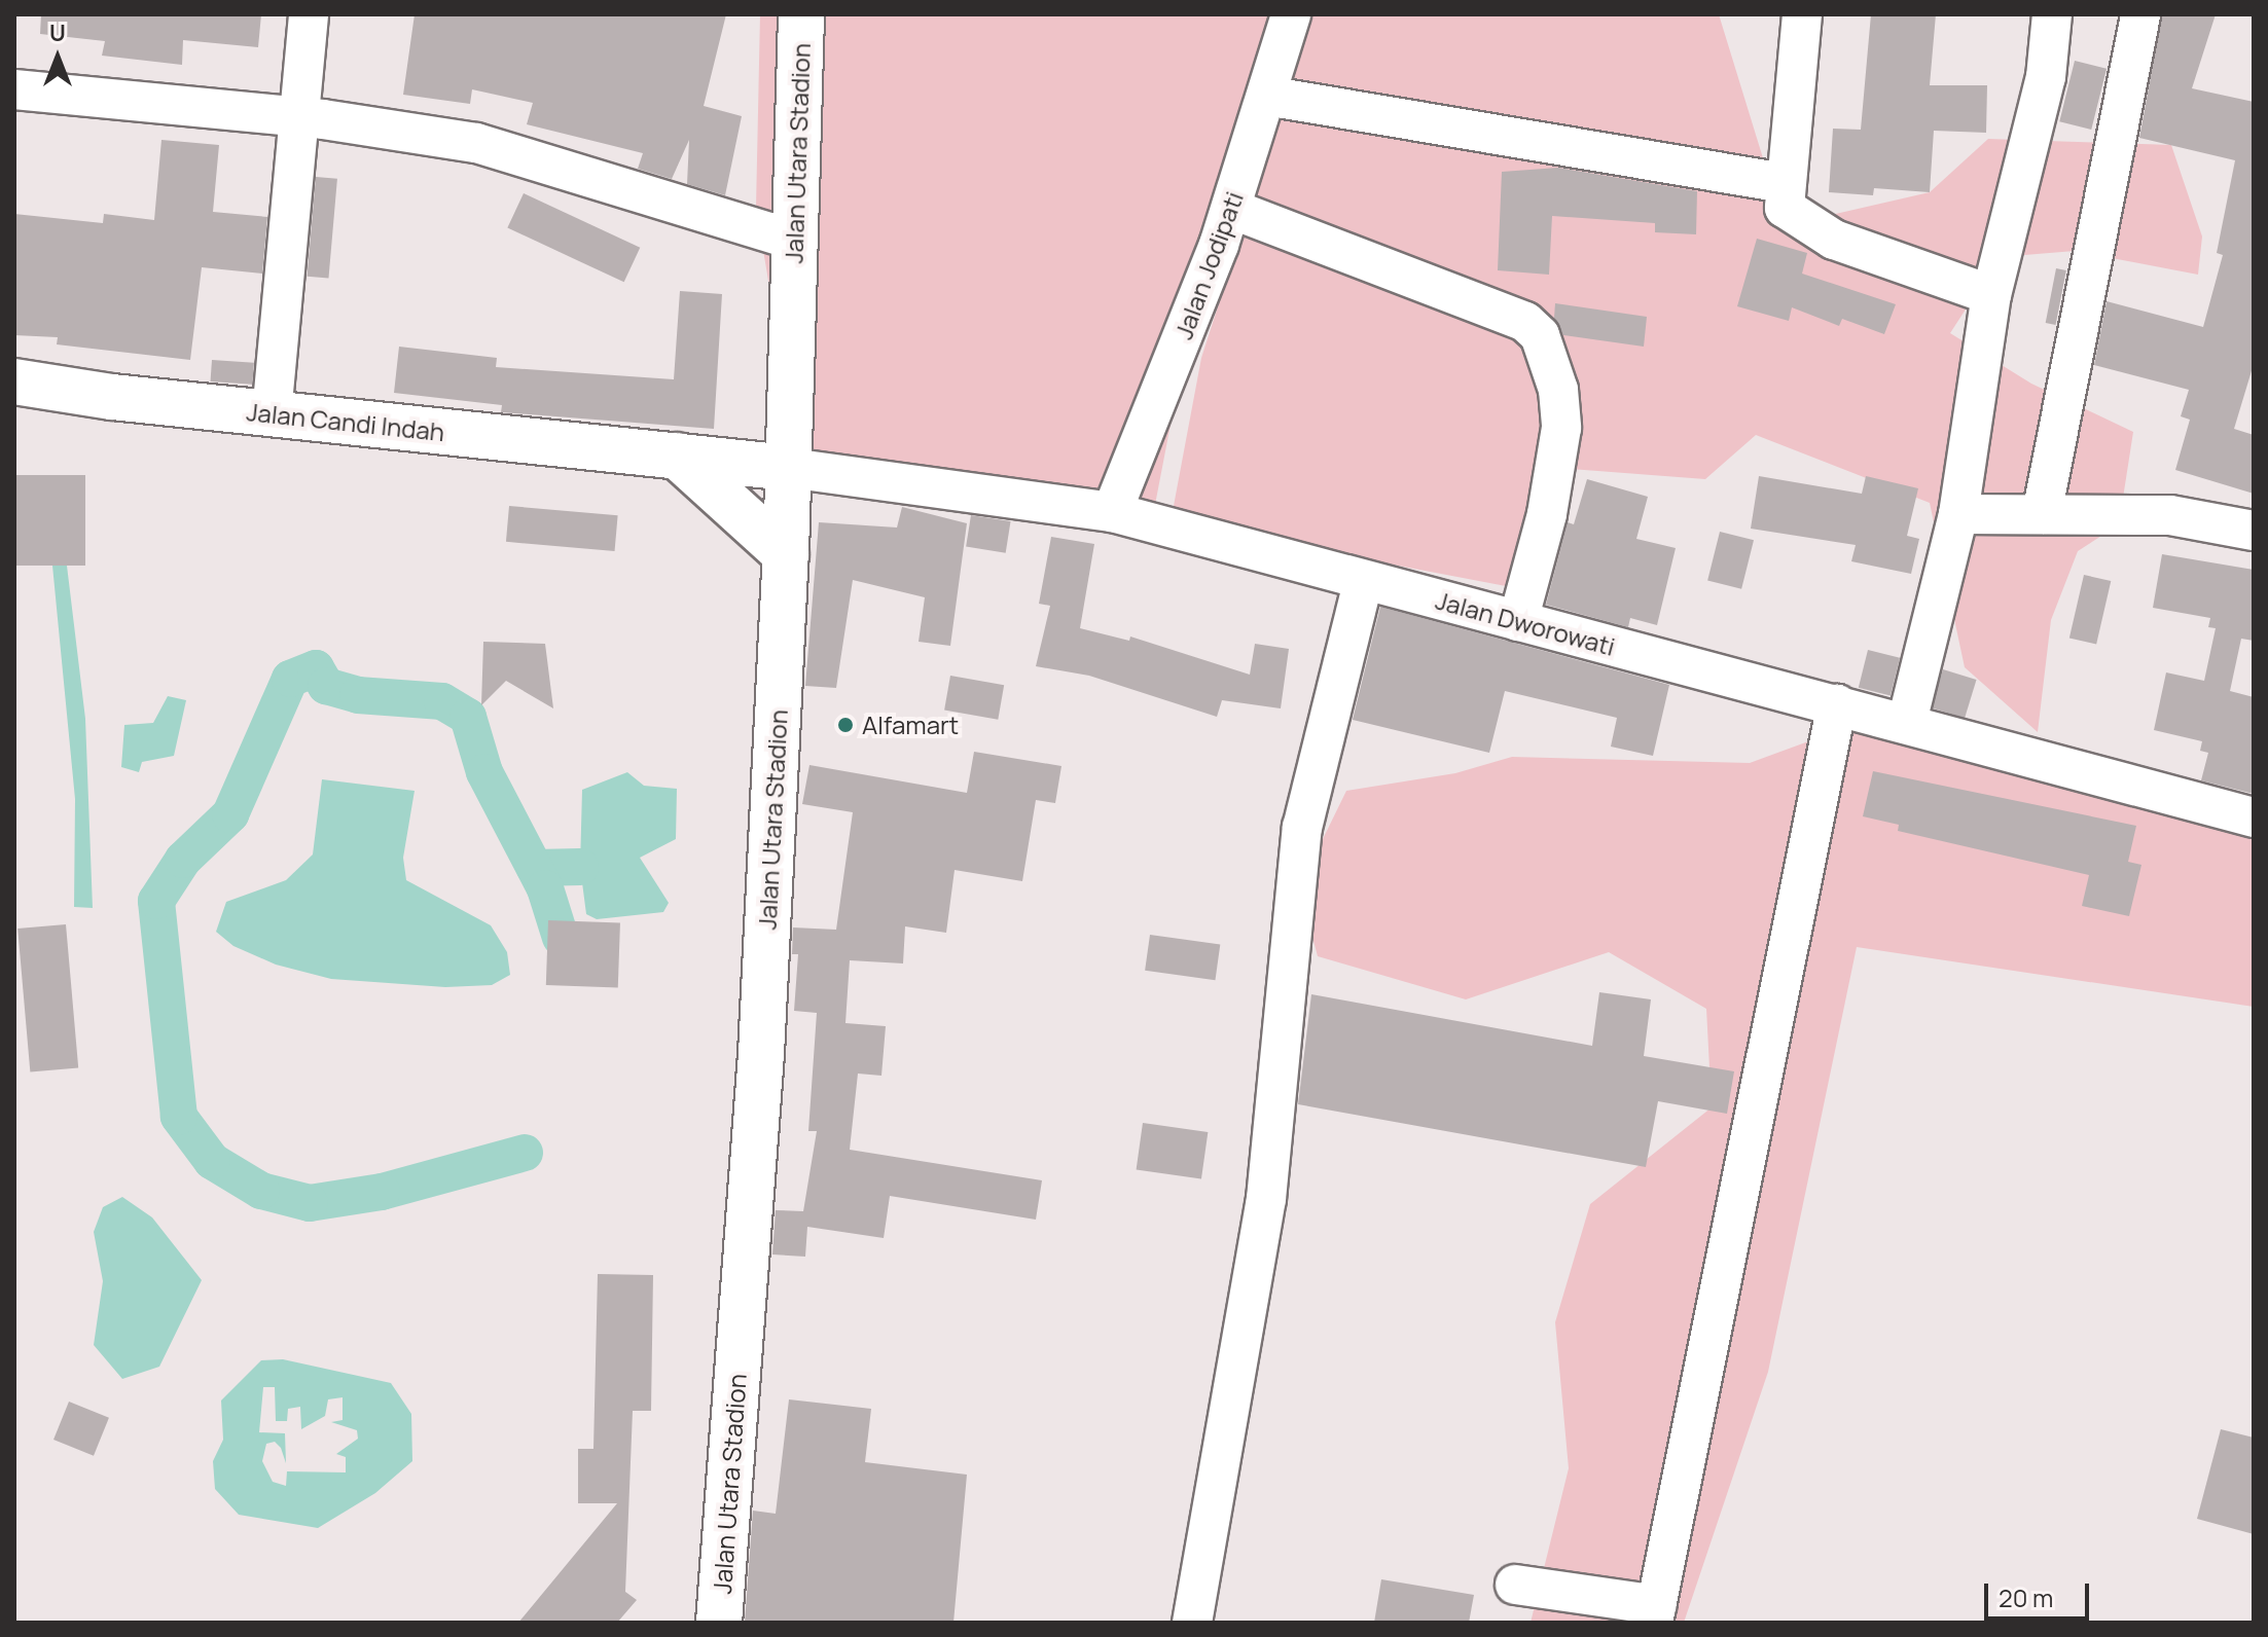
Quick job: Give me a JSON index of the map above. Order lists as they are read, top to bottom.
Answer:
{
  "streets": {
    "street": [
      "Jalan Utara Stadion",
      "Jalan Jodipati",
      "Jalan Candi Indah",
      "Jalan Dworowati"
    ]
  },
  "crossings": [
    ["Jalan Utara Stadion", "Jalan Candi Indah"],
    ["Jalan Utara Stadion", "Jalan Dworowati"],
    ["Jalan Jodipati", "Jalan Dworowati"],
    ["Jalan Candi Indah", "Jalan Dworowati"]
  ],
  "places": ["Alfamart"],
  "scale_bar": "20 m",
  "north": "top"
}
